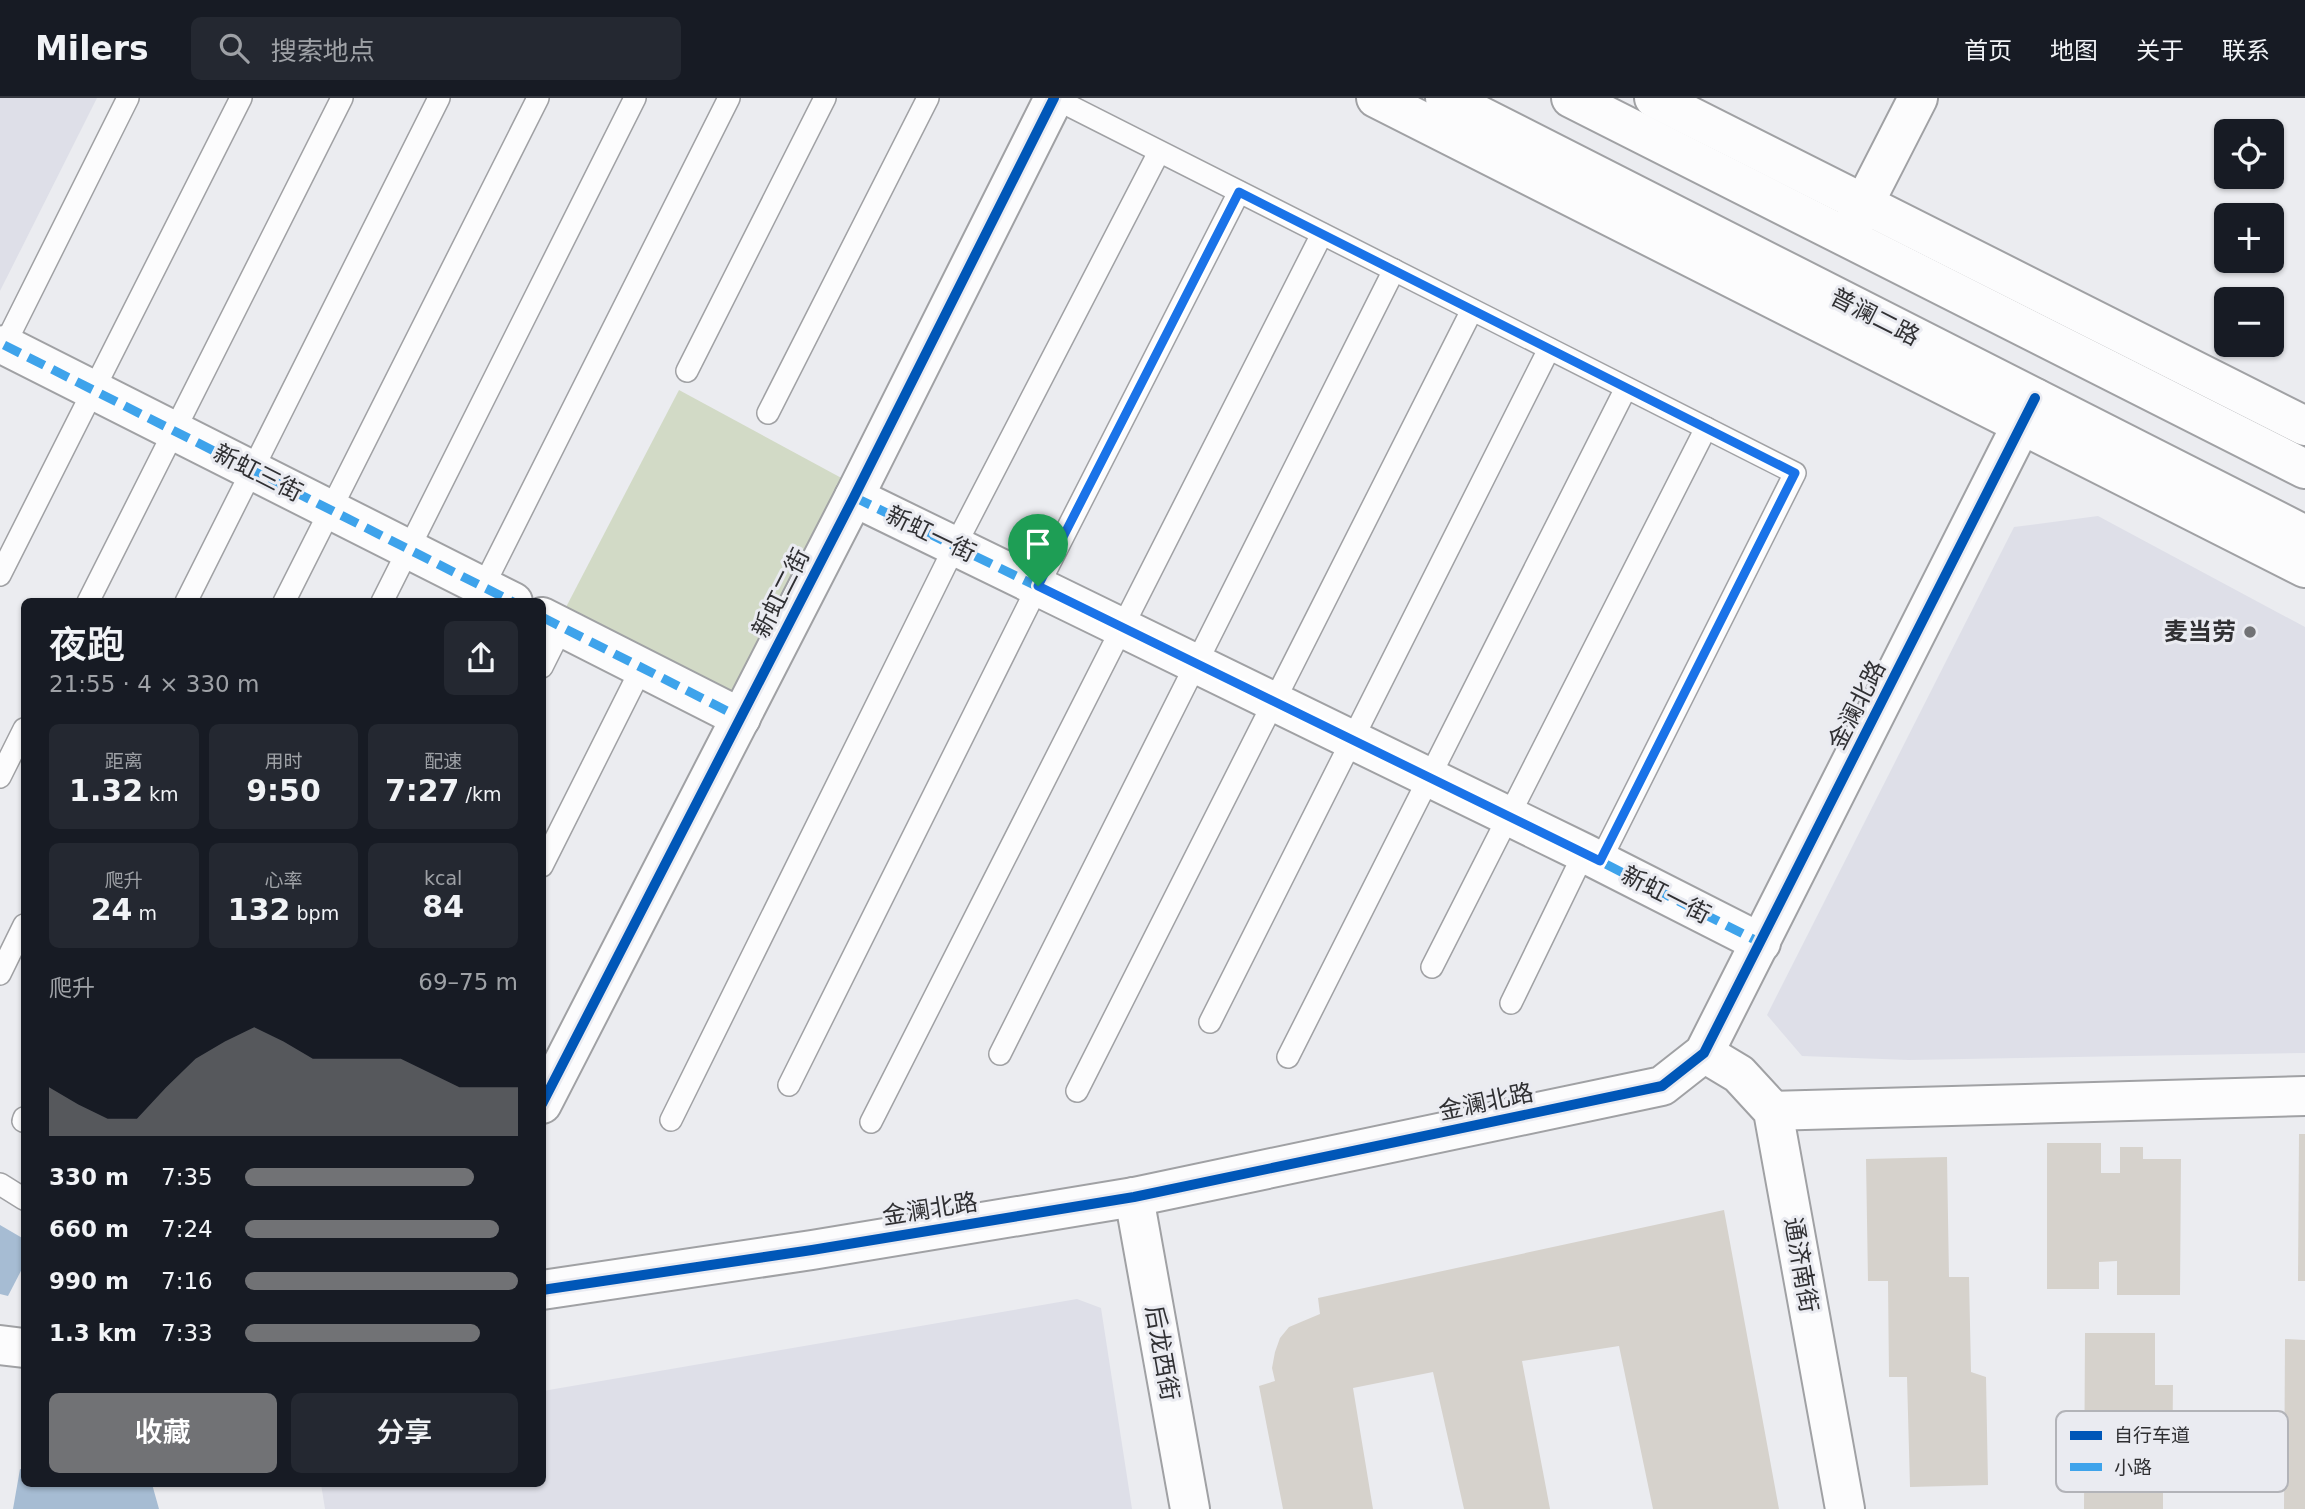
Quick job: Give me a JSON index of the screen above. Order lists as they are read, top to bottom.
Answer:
{
  "streets": {
    "street": [
      "普澜二路",
      "新虹三街",
      "新虹一街",
      "新虹二街",
      "金澜北路",
      "通济南街",
      "后龙西街"
    ]
  },
  "crossings": [
    ["普澜二路", "金澜北路"],
    ["新虹一街", "新虹二街"],
    ["新虹一街", "金澜北路"],
    ["金澜北路", "后龙西街"]
  ],
  "places": ["麦当劳"],
  "legend": ["自行车道", "小路"],
  "page": {
    "header": "Milers",
    "search": "搜索地点",
    "nav": [
      "首页",
      "地图",
      "关于",
      "联系"
    ],
    "map_buttons": ["+", "−"],
    "heading": ["夜跑", "21:55 · 4 × 330 m"],
    "stats": [
      ["距离", "1.32 km"],
      ["用时", "9:50"],
      ["配速", "7:27 /km"],
      ["爬升", "24 m"],
      ["心率", "132 bpm"],
      ["kcal", "84"]
    ],
    "chart": ["爬升", "69–75 m"],
    "list": [
      {
        "name": "330 m",
        "note": "7:35"
      },
      {
        "name": "660 m",
        "note": "7:24"
      },
      {
        "name": "990 m",
        "note": "7:16"
      },
      {
        "name": "1.3 km",
        "note": "7:33"
      }
    ],
    "buttons": ["收藏", "分享"]
  }
}
